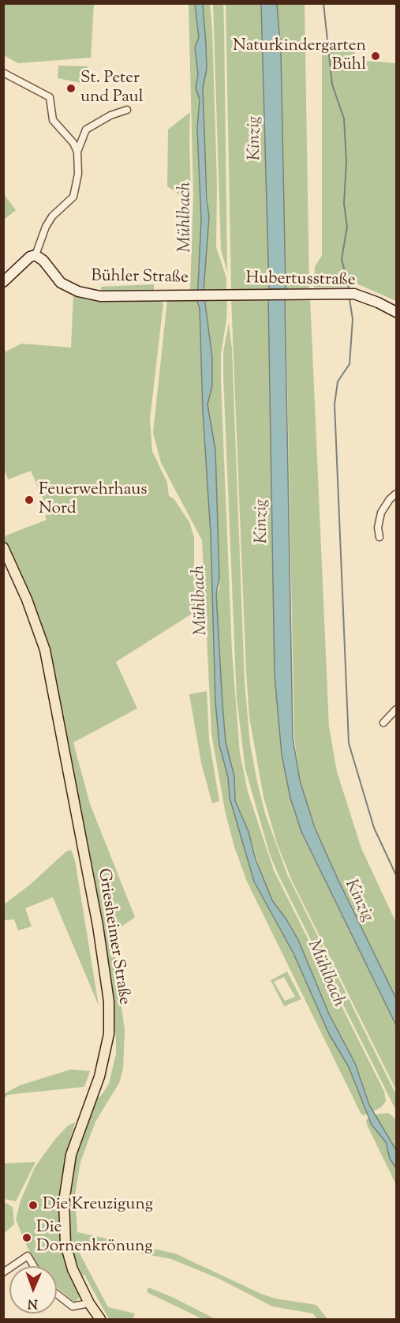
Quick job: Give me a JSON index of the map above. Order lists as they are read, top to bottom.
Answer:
{
  "streets": {
    "main road": ["Griesheimer Straße"],
    "street": ["Bühler Straße", "Hubertusstraße"]
  },
  "crossings": [
    ["Bühler Straße", "Hubertusstraße"]
  ],
  "water": ["Kinzig", "Mühlbach"],
  "places": [
    "Naturkindergarten Bühl",
    "St. Peter und Paul",
    "Feuerwehrhaus Nord",
    "Die Kreuzigung",
    "Die Dornenkrönung"
  ],
  "north": "bottom"
}
